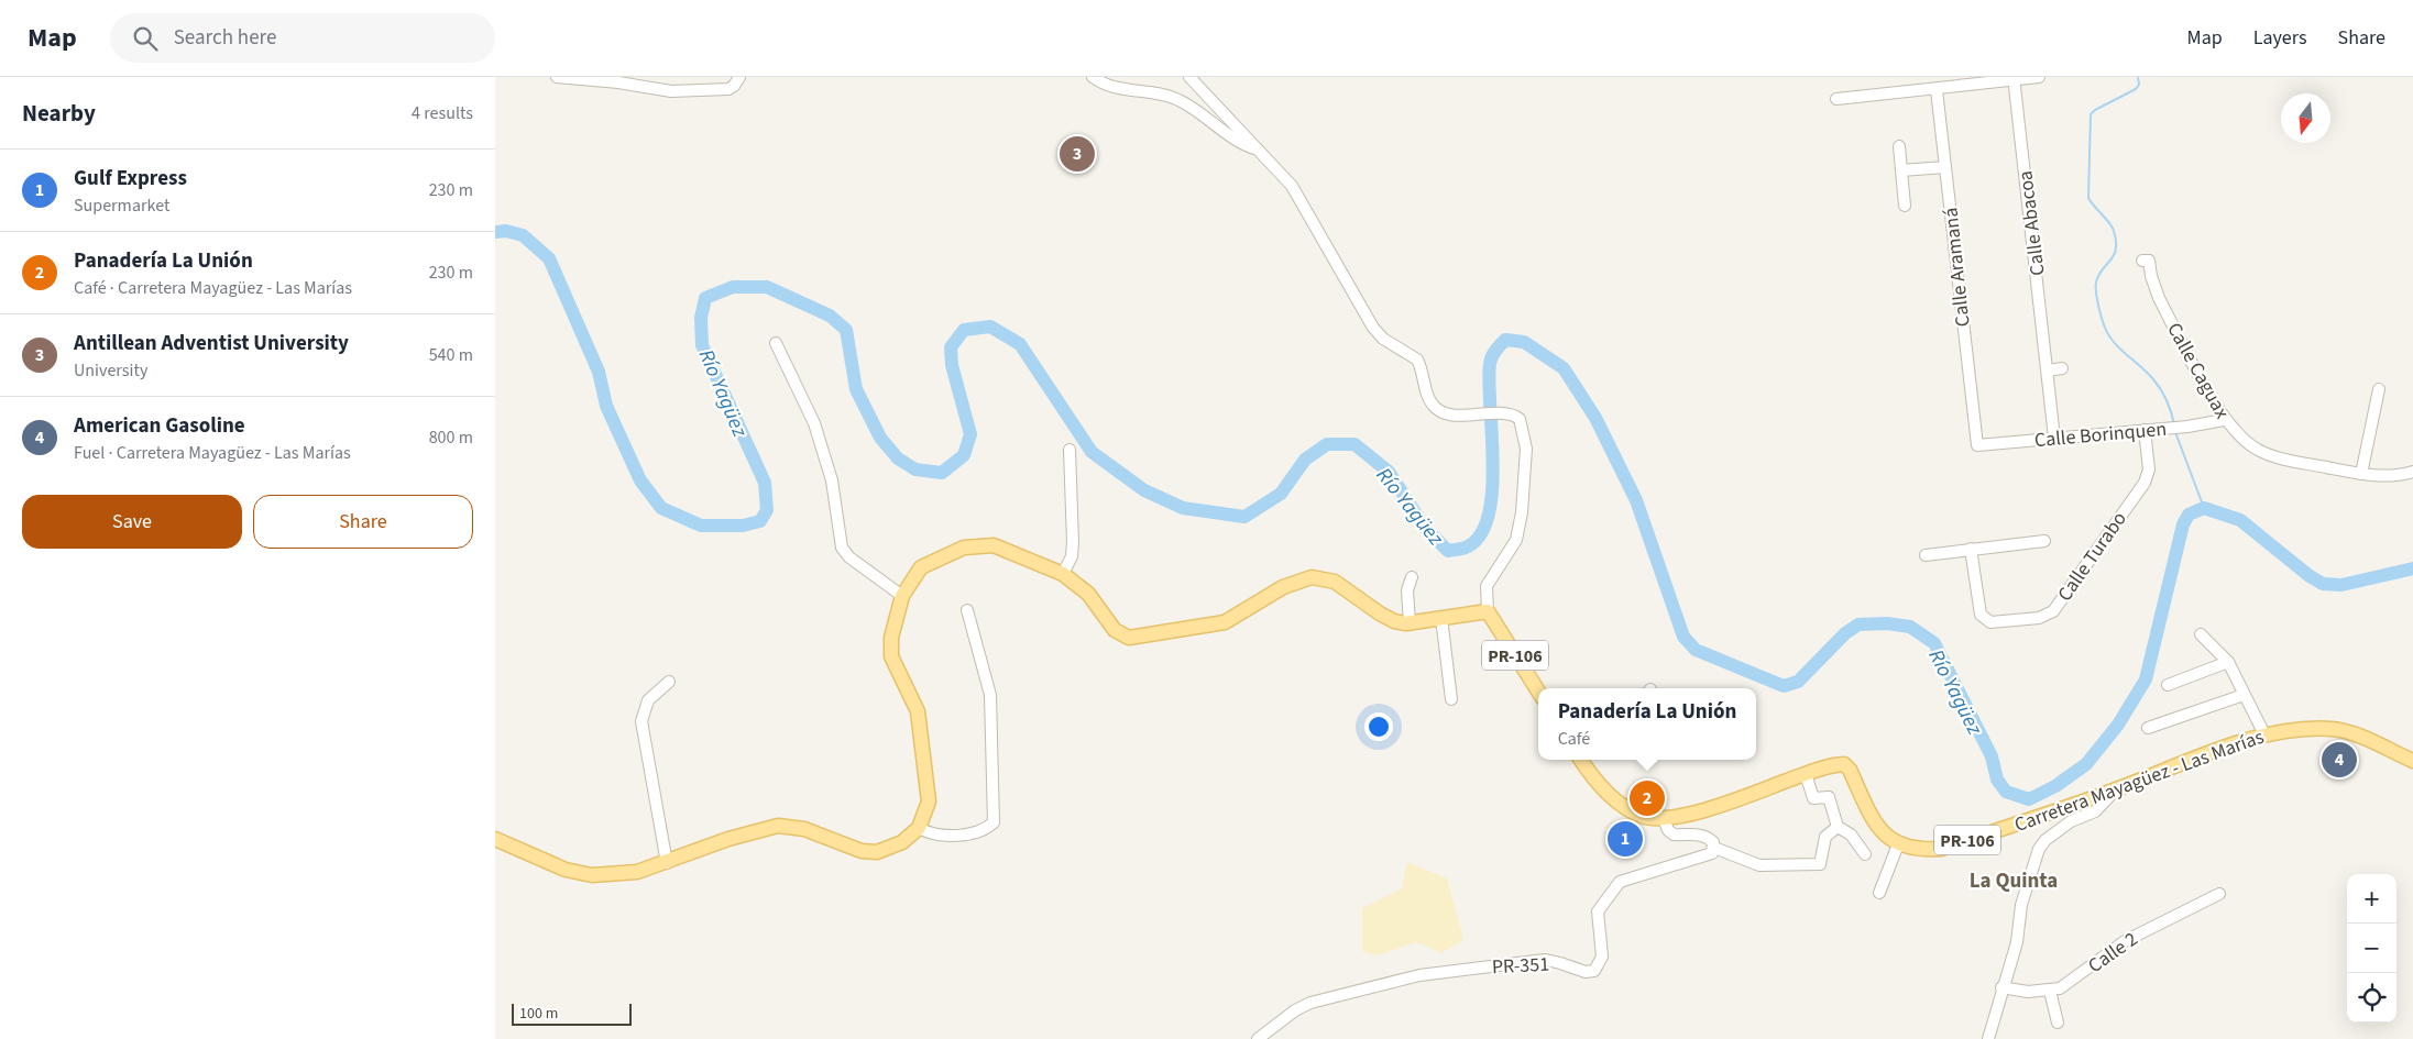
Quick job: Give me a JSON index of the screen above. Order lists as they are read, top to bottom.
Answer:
{
  "streets": {
    "main road": ["PR-106", "Carretera Mayagüez - Las Marías"],
    "street": [
      "Calle Abacoa",
      "Calle Aramaná",
      "Calle Caguax",
      "Calle Borinquen",
      "Calle Turabo",
      "Calle 2",
      "PR-351"
    ]
  },
  "crossings": [
    ["Calle Abacoa", "Calle Borinquen"],
    ["Calle Aramaná", "Calle Borinquen"],
    ["Calle Caguax", "Calle Borinquen"],
    ["Calle Borinquen", "Calle Turabo"]
  ],
  "districts": ["La Quinta"],
  "water": ["Río Yagüez"],
  "scale_bar": "100 m",
  "north": "bottom",
  "page": {
    "header": "Map",
    "search": "Search here",
    "nav": ["Map", "Layers", "Share"],
    "heading": ["Nearby", "4 results"],
    "pins": [
      "3",
      "4",
      "2",
      "1"
    ],
    "list": [
      {
        "mark": "1",
        "name": "Gulf Express",
        "note": "Supermarket",
        "value": "230 m"
      },
      {
        "mark": "2",
        "name": "Panadería La Unión",
        "note": "Café · Carretera Mayagüez - Las Marías",
        "value": "230 m"
      },
      {
        "mark": "3",
        "name": "Antillean Adventist University",
        "note": "University",
        "value": "540 m"
      },
      {
        "mark": "4",
        "name": "American Gasoline",
        "note": "Fuel · Carretera Mayagüez - Las Marías",
        "value": "800 m"
      }
    ],
    "buttons": ["Save", "Share"],
    "popup": ["Panadería La Unión", "Café"],
    "map_buttons": ["+", "−"],
    "scale": "100 m"
  }
}
